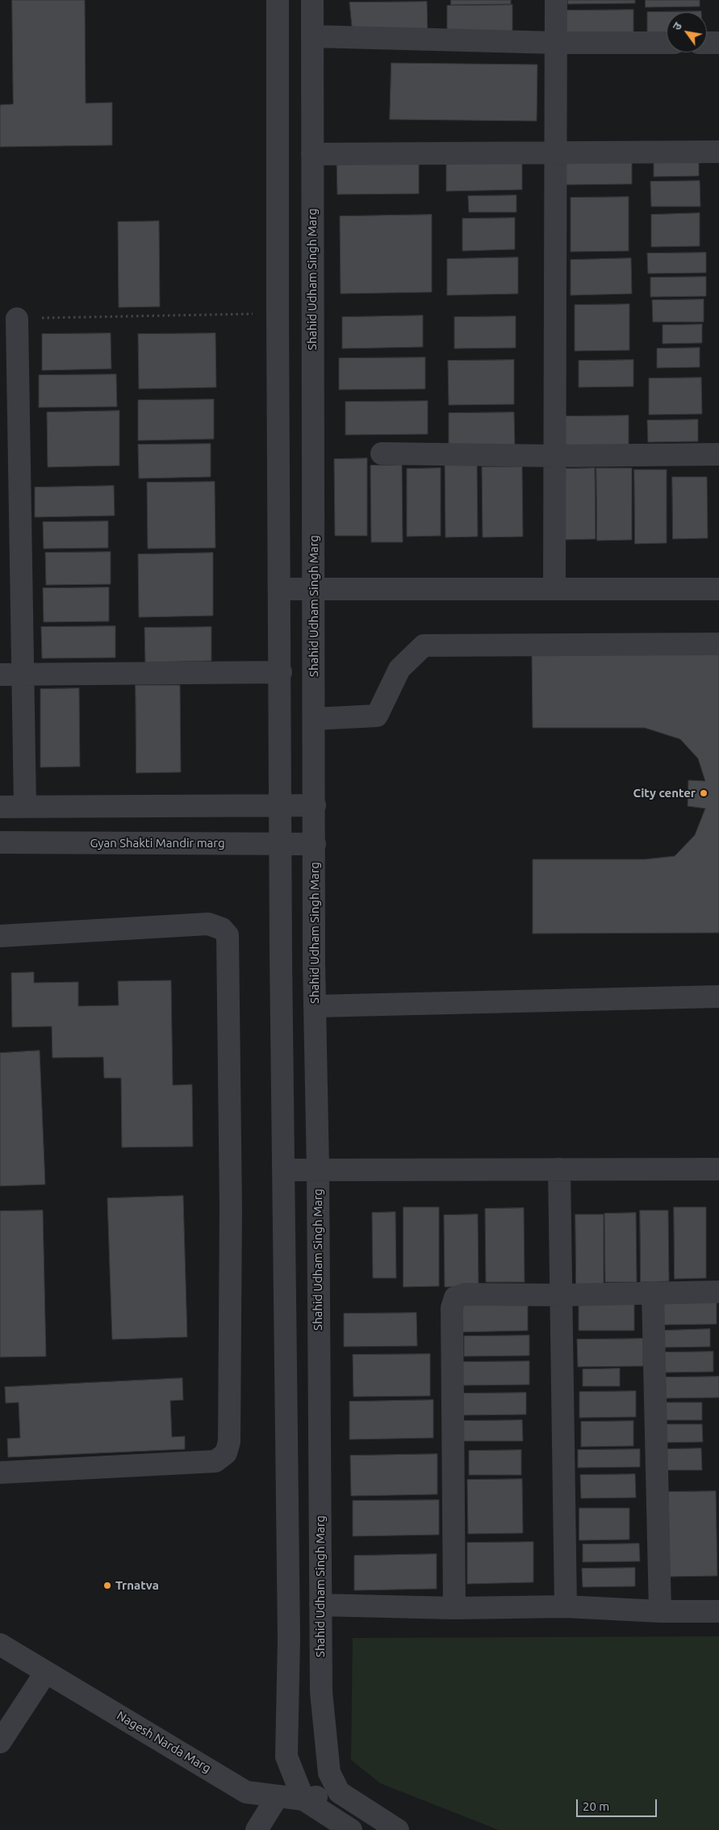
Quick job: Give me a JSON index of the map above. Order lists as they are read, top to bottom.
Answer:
{
  "streets": {
    "street": ["Shahid Udham Singh Marg", "Gyan Shakti Mandir marg", "Nagesh Narda Marg"]
  },
  "crossings": [
    ["Shahid Udham Singh Marg", "Gyan Shakti Mandir marg"],
    ["Shahid Udham Singh Marg", "Nagesh Narda Marg"]
  ],
  "places": ["City center", "Trnatva"],
  "scale_bar": "20 m",
  "north": "top left"
}
